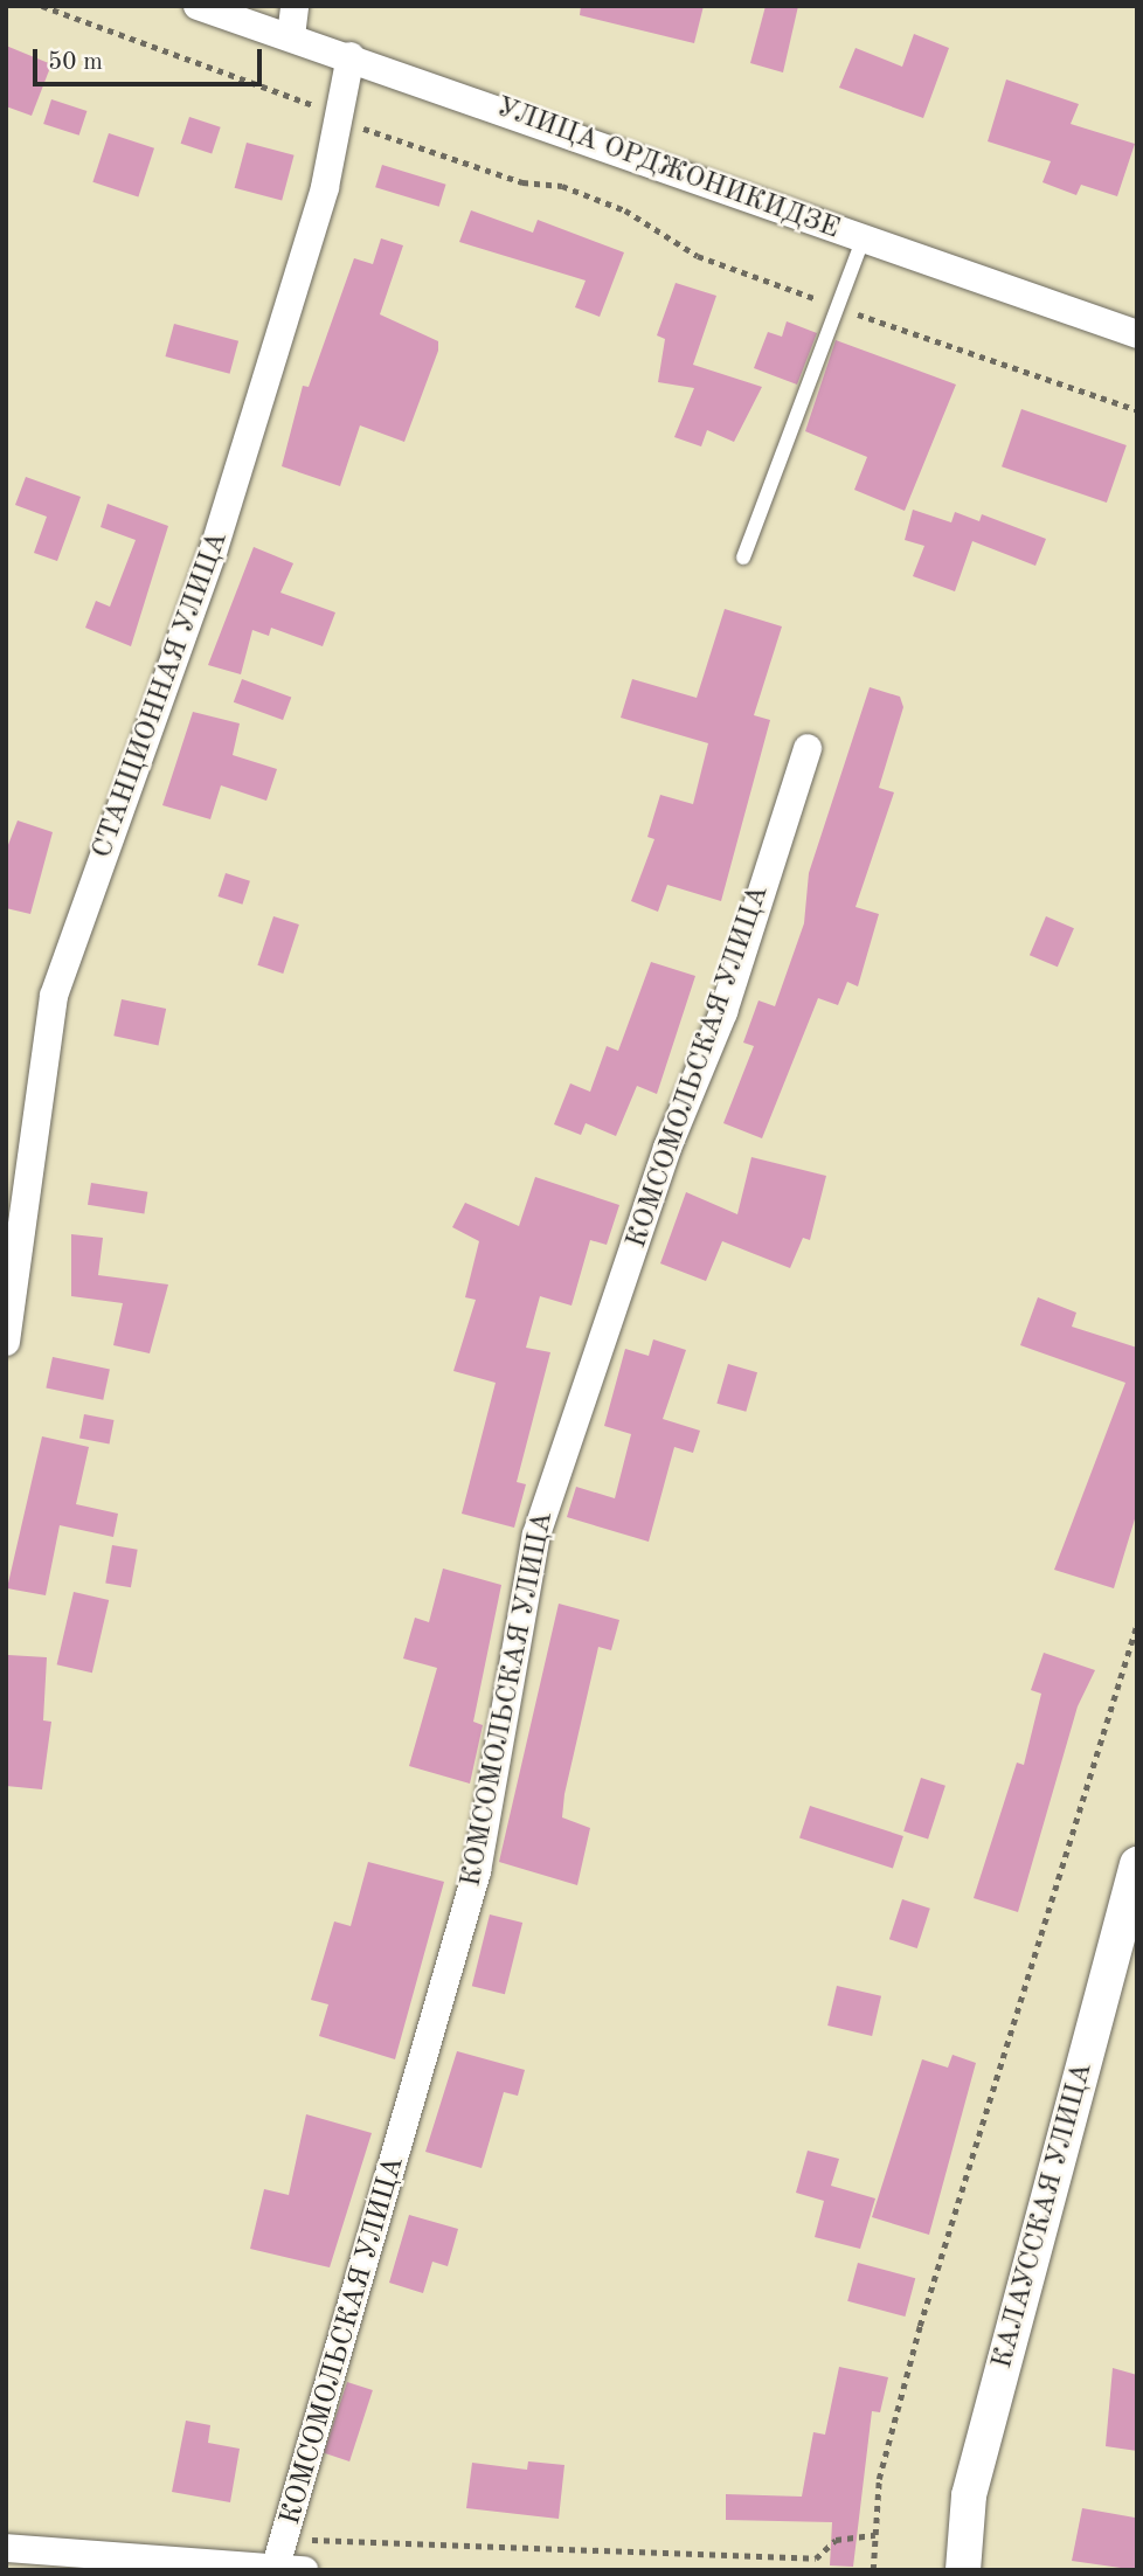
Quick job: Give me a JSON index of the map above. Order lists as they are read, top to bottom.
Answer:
{
  "streets": {
    "street": [
      "УЛИЦА ОРДЖОНИКИДЗЕ",
      "СТАНЦИОННАЯ УЛИЦА",
      "КОМСОМОЛЬСКАЯ УЛИЦА",
      "КАЛАУССКАЯ УЛИЦА"
    ]
  },
  "crossings": [
    ["УЛИЦА ОРДЖОНИКИДЗЕ", "СТАНЦИОННАЯ УЛИЦА"]
  ],
  "scale_bar": "50 m"
}
